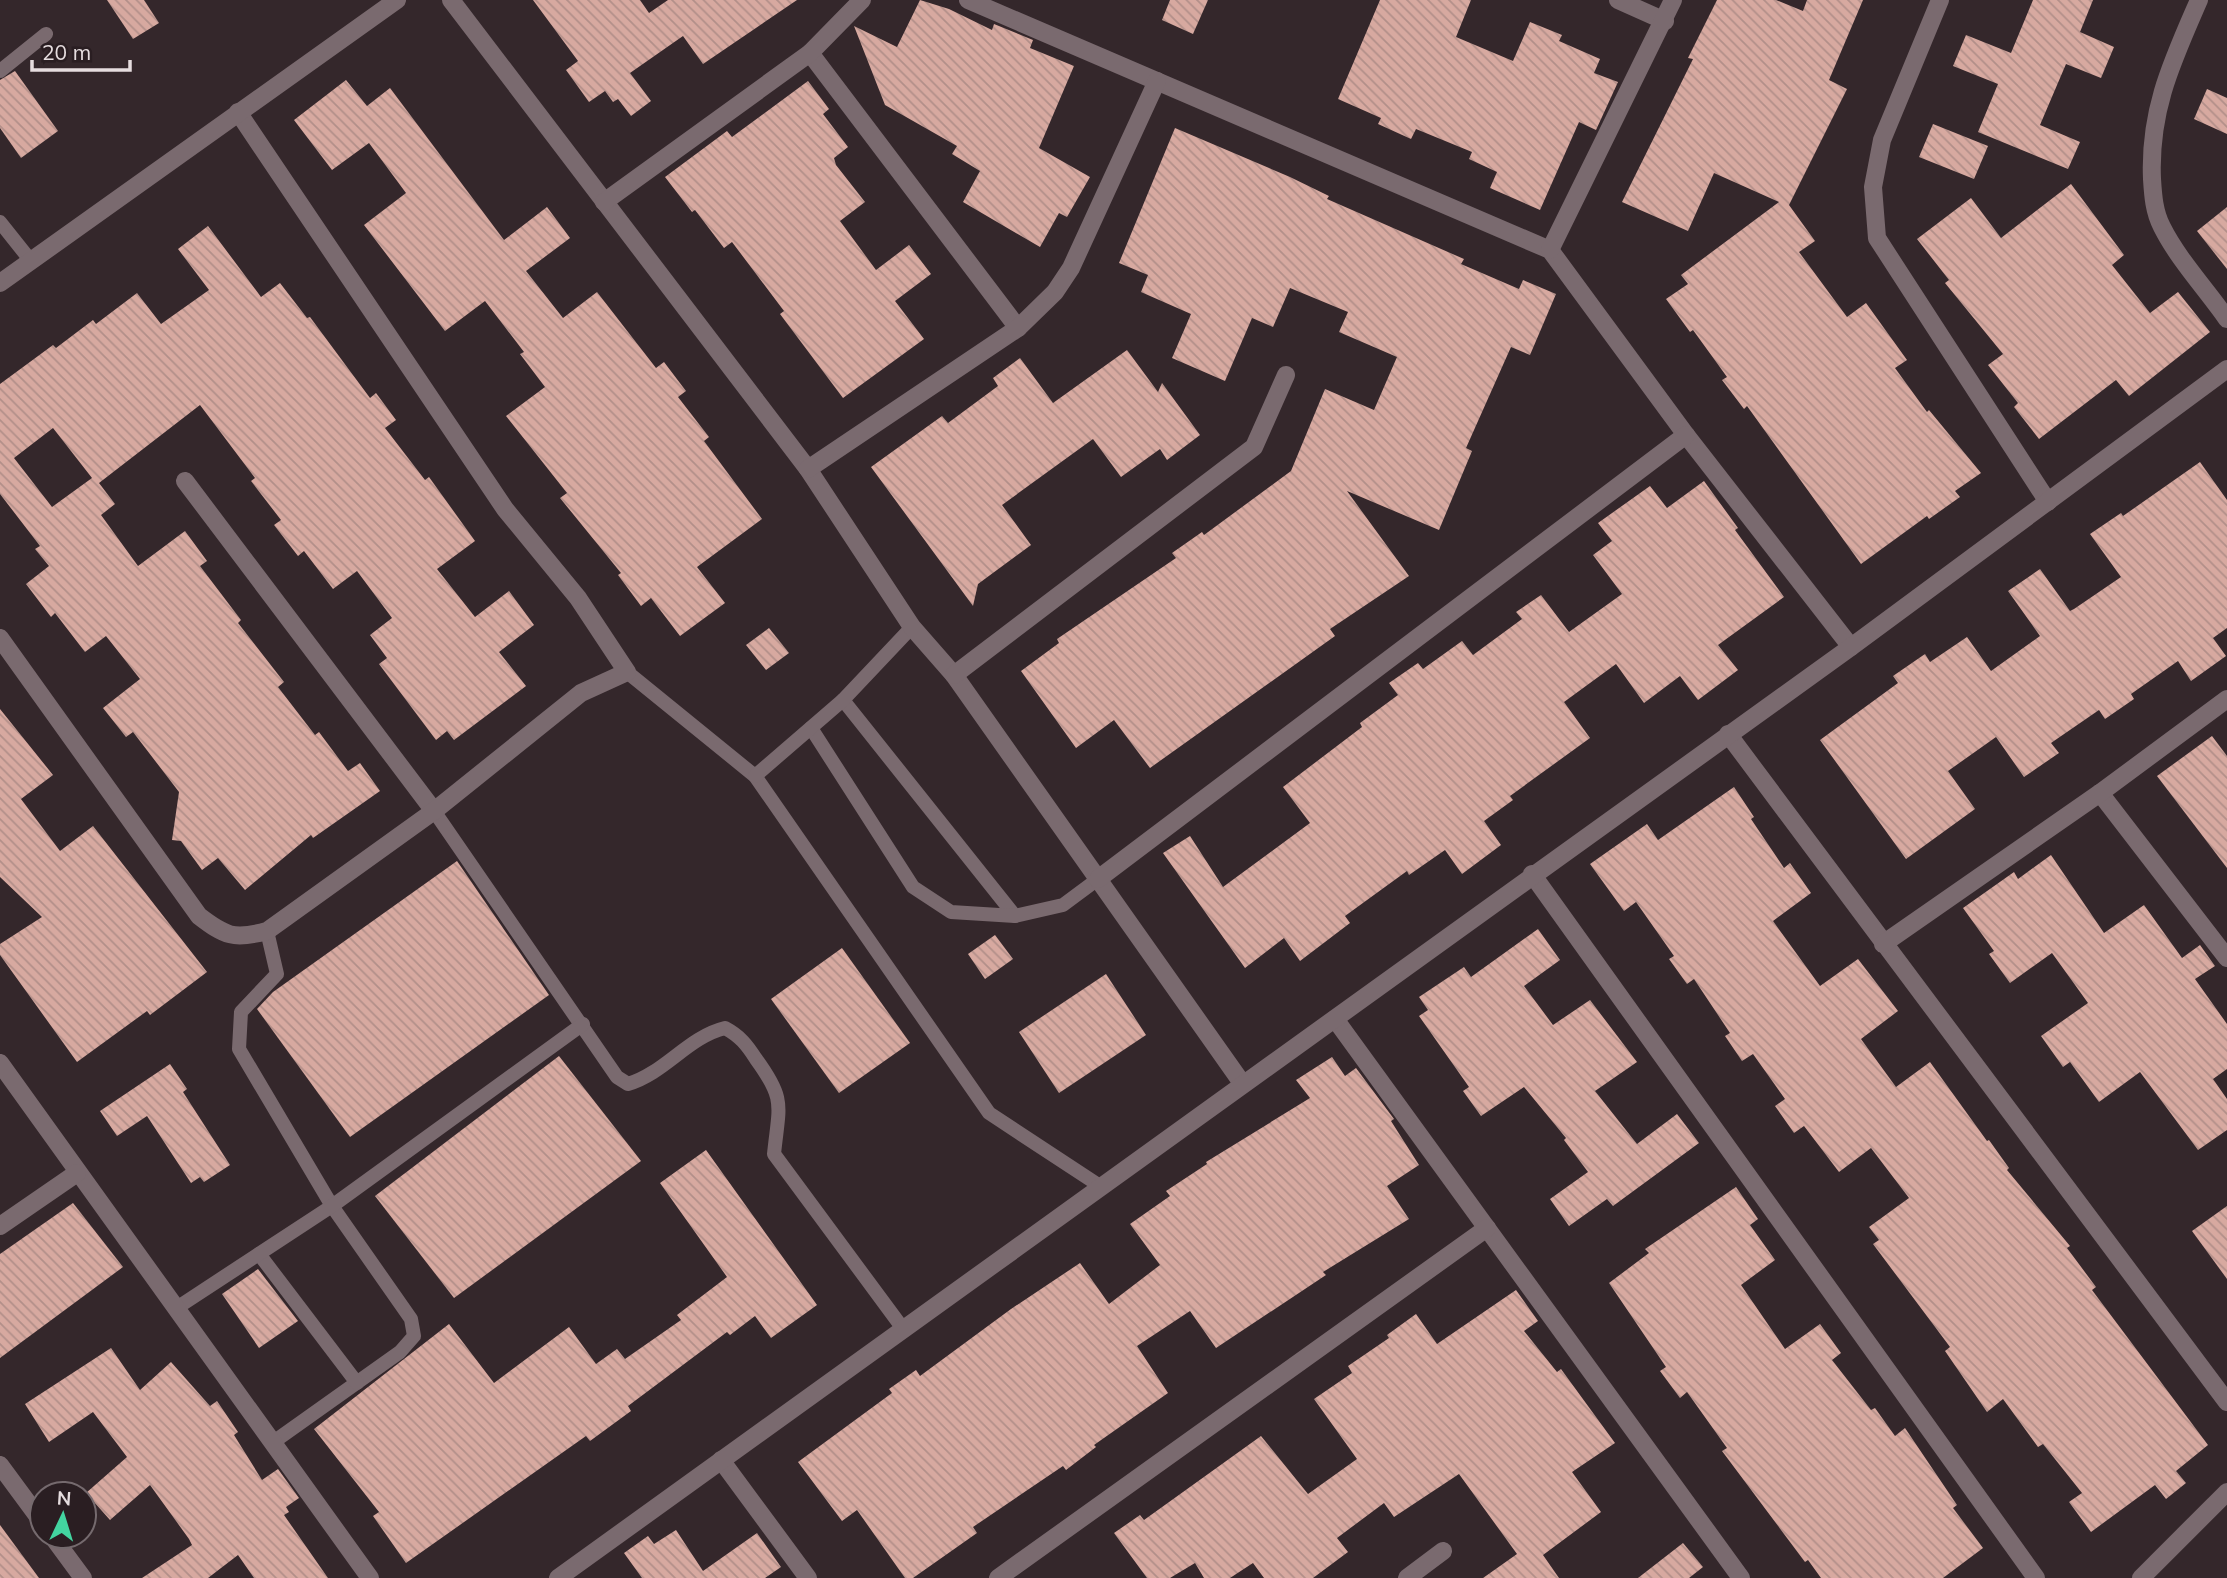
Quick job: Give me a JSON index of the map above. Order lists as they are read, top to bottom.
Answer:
{
  "scale_bar": "20 m",
  "north": "top"
}
